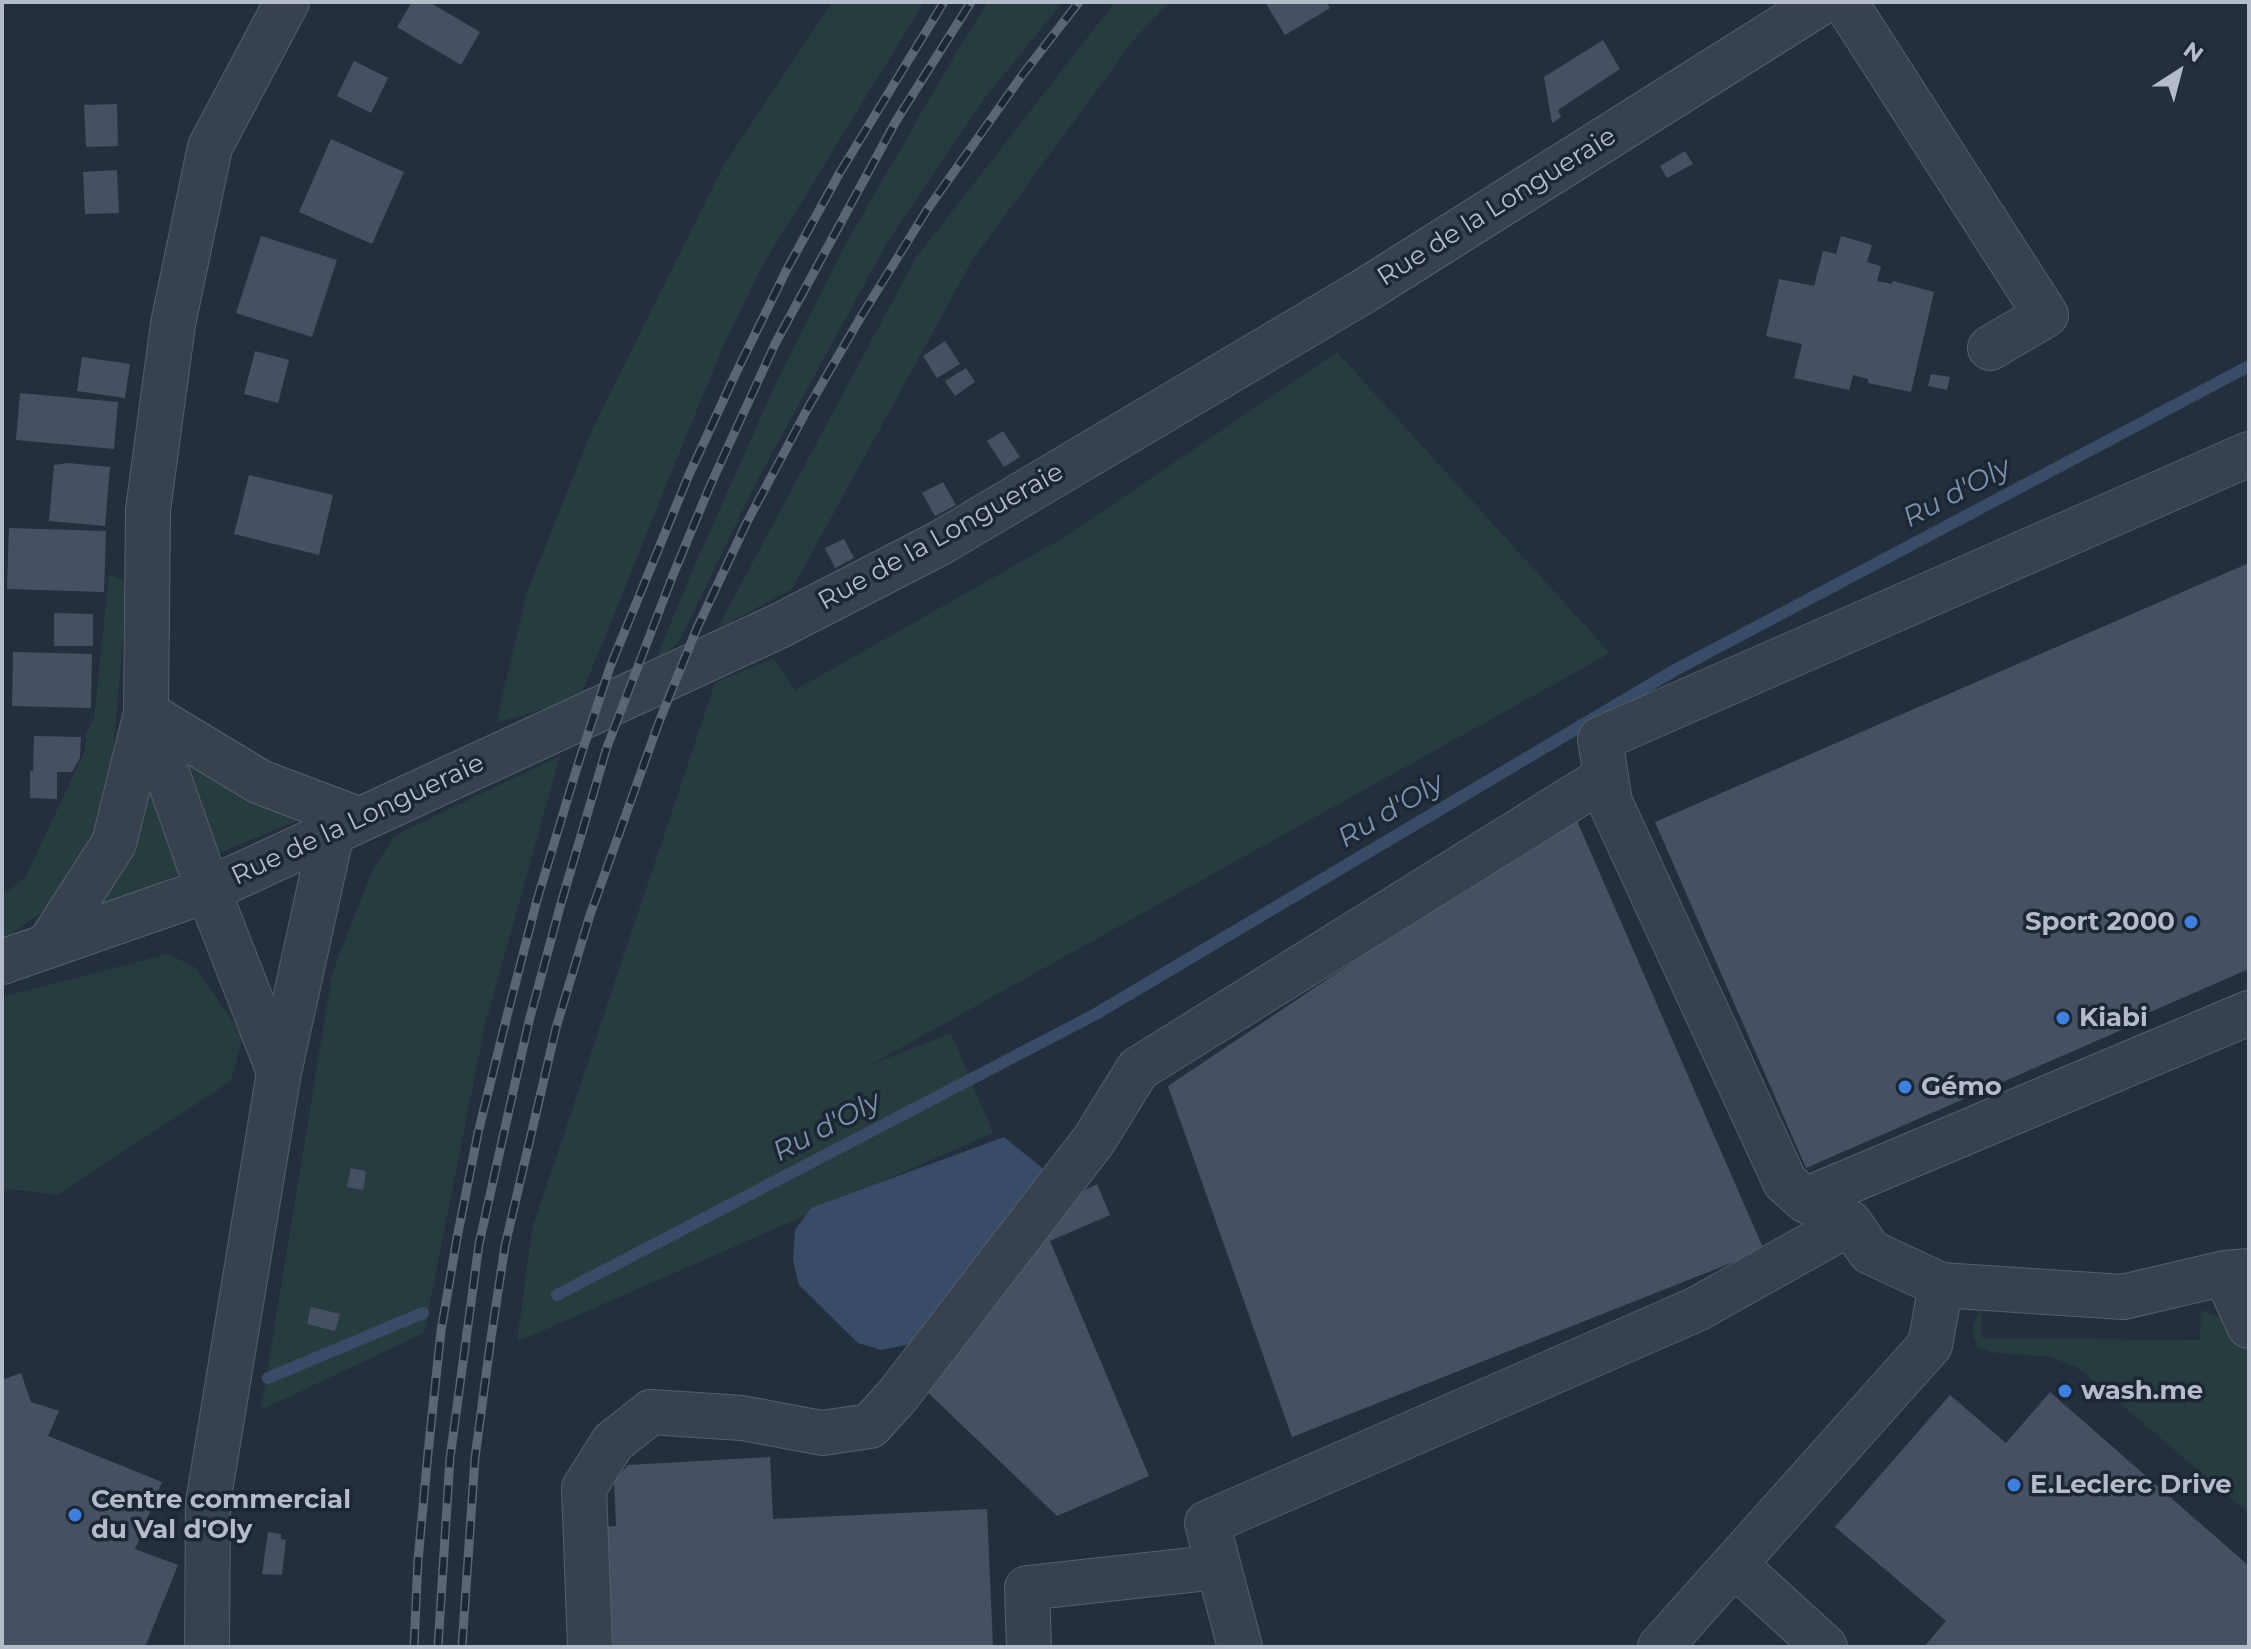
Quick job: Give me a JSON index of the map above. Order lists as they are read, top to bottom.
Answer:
{
  "streets": {
    "street": ["Rue de la Longueraie"]
  },
  "water": ["Ru d'Oly"],
  "places": [
    "Sport 2000",
    "Kiabi",
    "Gémo",
    "wash.me",
    "E.Leclerc Drive",
    "Centre commercial du Val d'Oly"
  ],
  "north": "top right"
}
